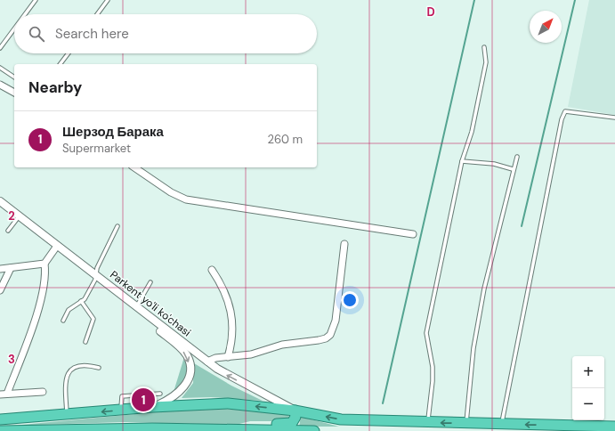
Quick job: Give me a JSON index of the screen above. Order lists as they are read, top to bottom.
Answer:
{
  "streets": {
    "street": ["Parkent yo'li ko'chasi"]
  },
  "north": "top right",
  "page": {
    "search": "Search here",
    "heading": "Nearby",
    "list": [
      {
        "mark": "1",
        "name": "Шерзод Барака",
        "note": "Supermarket",
        "value": "260 m"
      }
    ],
    "map_buttons": ["+", "−"],
    "pins": "1"
  },
  "grid": {
    "columns": ["D"],
    "rows": ["2", "3"]
  }
}
